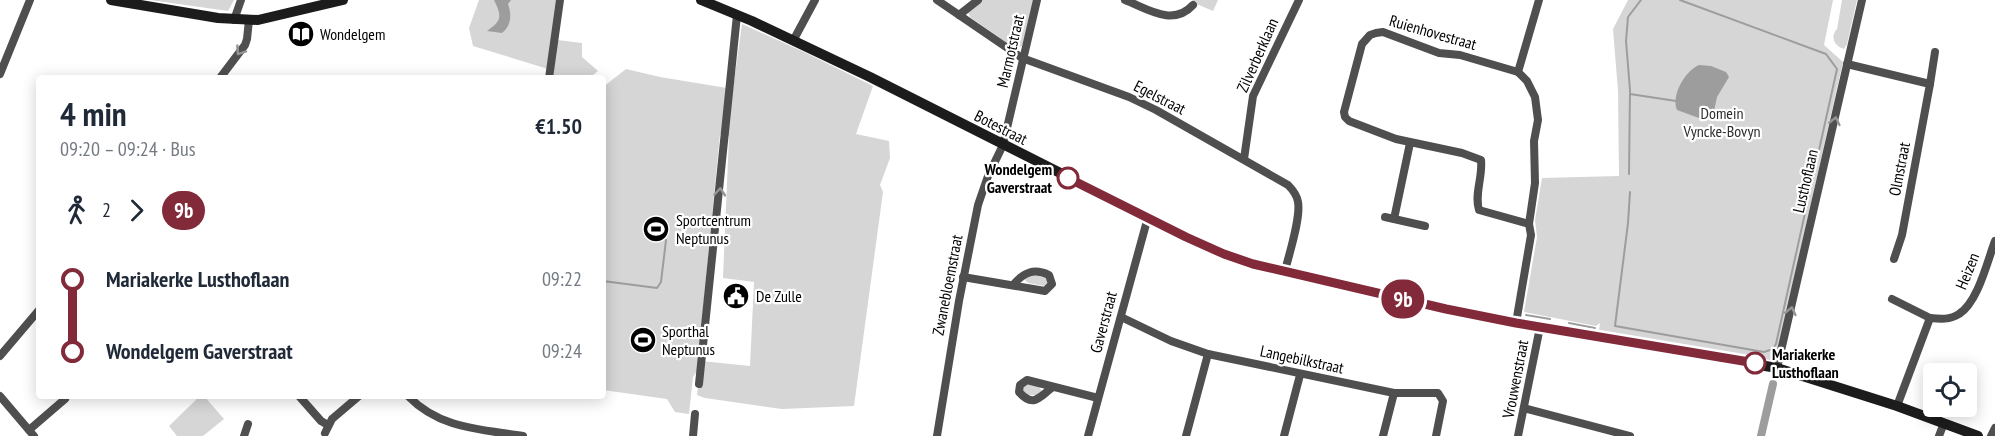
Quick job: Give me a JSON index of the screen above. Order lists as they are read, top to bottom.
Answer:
{
  "streets": {
    "street": [
      "Ruienhovestraat",
      "Marmotstraat",
      "Zilverberklaan",
      "Egelstraat",
      "Botestraat",
      "Olmstraat",
      "Lusthoflaan",
      "Heizen",
      "Zwanebloemstraat",
      "Gaverstraat",
      "Langebilkstraat",
      "Vrouwenstraat"
    ]
  },
  "crossings": [
    ["Marmotstraat", "Egelstraat"],
    ["Marmotstraat", "Botestraat"],
    ["Marmotstraat", "Zwanebloemstraat"],
    ["Zilverberklaan", "Egelstraat"],
    ["Egelstraat", "Botestraat"],
    ["Botestraat", "Lusthoflaan"],
    ["Botestraat", "Zwanebloemstraat"],
    ["Botestraat", "Gaverstraat"],
    ["Botestraat", "Vrouwenstraat"],
    ["Gaverstraat", "Langebilkstraat"]
  ],
  "one_way": ["Lusthoflaan"],
  "parks": ["Domein Vyncke-Bovyn"],
  "places": {
    "library": ["Wondelgem"],
    "other": ["Wondelgem Gaverstraat", "Mariakerke Lusthoflaan"],
    "sports": ["Sportcentrum Neptunus", "Sporthal Neptunus"],
    "public building": ["De Zulle"]
  },
  "lines": ["bus line 9b"],
  "page": {
    "on_map": "9b",
    "heading": ["4 min", "09:20 – 09:24 · Bus", "€1.50"],
    "legs": ["2", "9b"],
    "list": [
      {
        "name": "Mariakerke Lusthoflaan",
        "value": "09:22"
      },
      {
        "name": "Wondelgem Gaverstraat",
        "value": "09:24"
      }
    ]
  }
}
